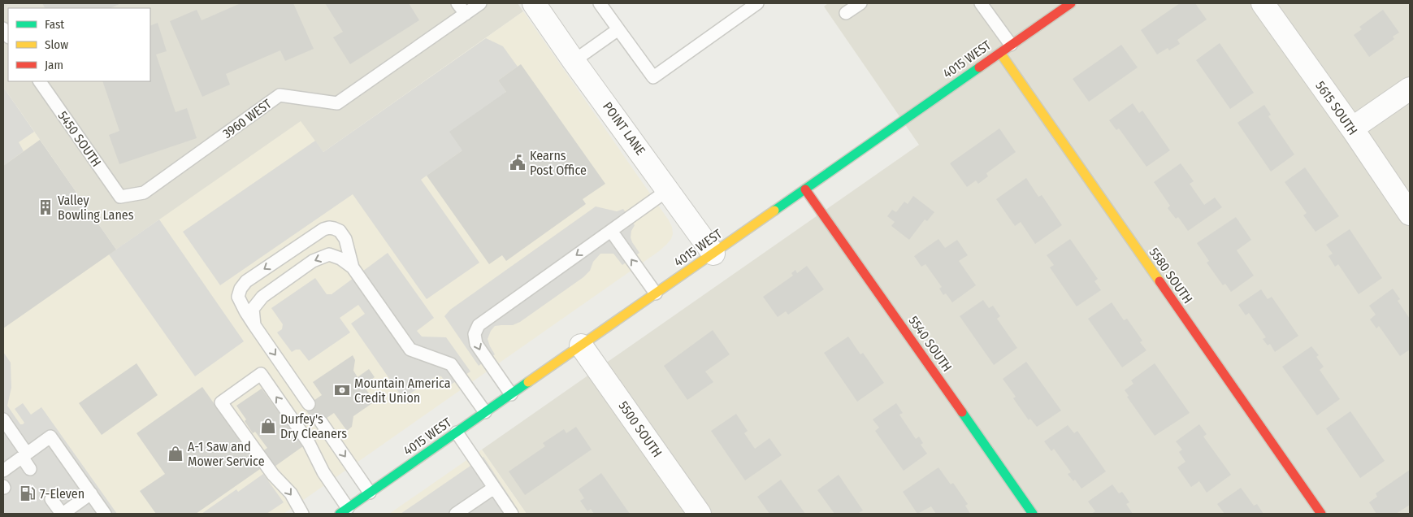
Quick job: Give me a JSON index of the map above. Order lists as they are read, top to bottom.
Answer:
{
  "streets": {
    "street": [
      "4015 WEST",
      "5615 SOUTH",
      "POINT LANE",
      "5580 SOUTH",
      "5540 SOUTH",
      "5500 SOUTH"
    ],
    "lane": ["3960 WEST", "5450 SOUTH"]
  },
  "crossings": [
    ["4015 WEST", "POINT LANE"],
    ["4015 WEST", "5580 SOUTH"],
    ["4015 WEST", "5540 SOUTH"],
    ["4015 WEST", "5500 SOUTH"],
    ["3960 WEST", "5450 SOUTH"]
  ],
  "places": {
    "public building": ["Kearns Post Office"],
    "building": ["Valley Bowling Lanes"],
    "bank": ["Mountain America Credit Union"],
    "shop": ["Durfey's Dry Cleaners", "A-1 Saw and Mower Service"],
    "fuel station": ["7-Eleven"]
  },
  "legend": ["Fast", "Slow", "Jam"]
}
